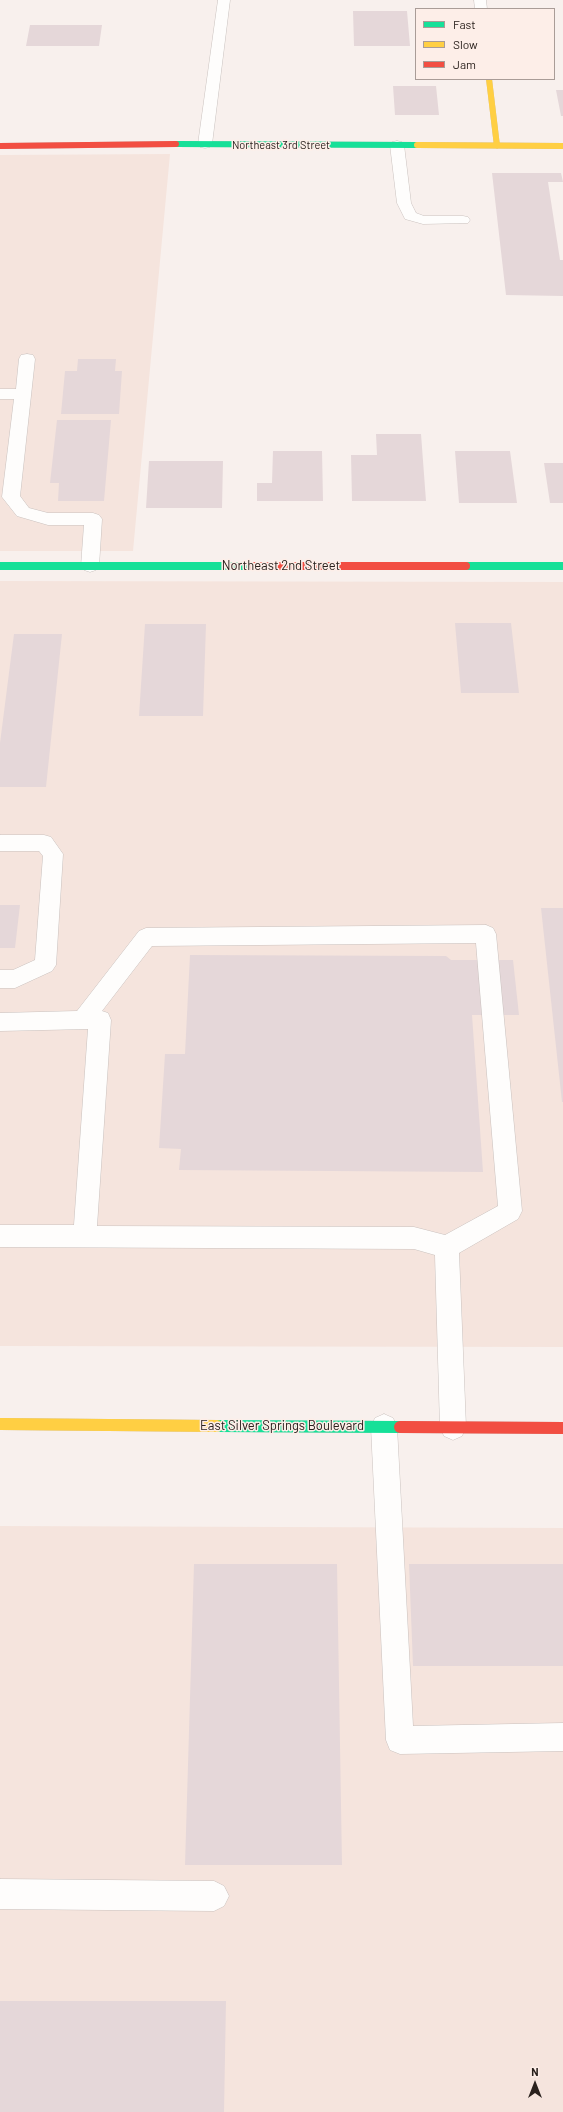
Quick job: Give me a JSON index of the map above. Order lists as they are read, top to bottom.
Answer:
{
  "streets": {
    "street": ["Northeast 3rd Street", "Northeast 2nd Street", "East Silver Springs Boulevard"]
  },
  "legend": ["Fast", "Slow", "Jam"],
  "north": "top"
}
